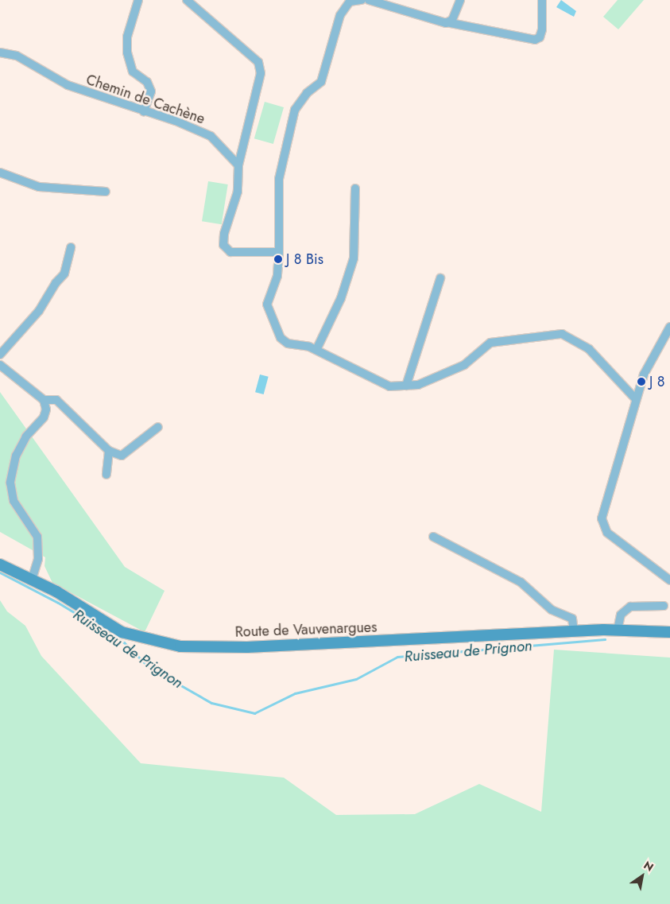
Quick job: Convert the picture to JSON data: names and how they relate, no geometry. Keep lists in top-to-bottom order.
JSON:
{
  "streets": {
    "main road": ["Route de Vauvenargues"],
    "street": ["Chemin de Cachène"]
  },
  "water": ["Ruisseau de Prignon"],
  "places": ["J 8 Bis", "J 8"],
  "north": "top right"
}
